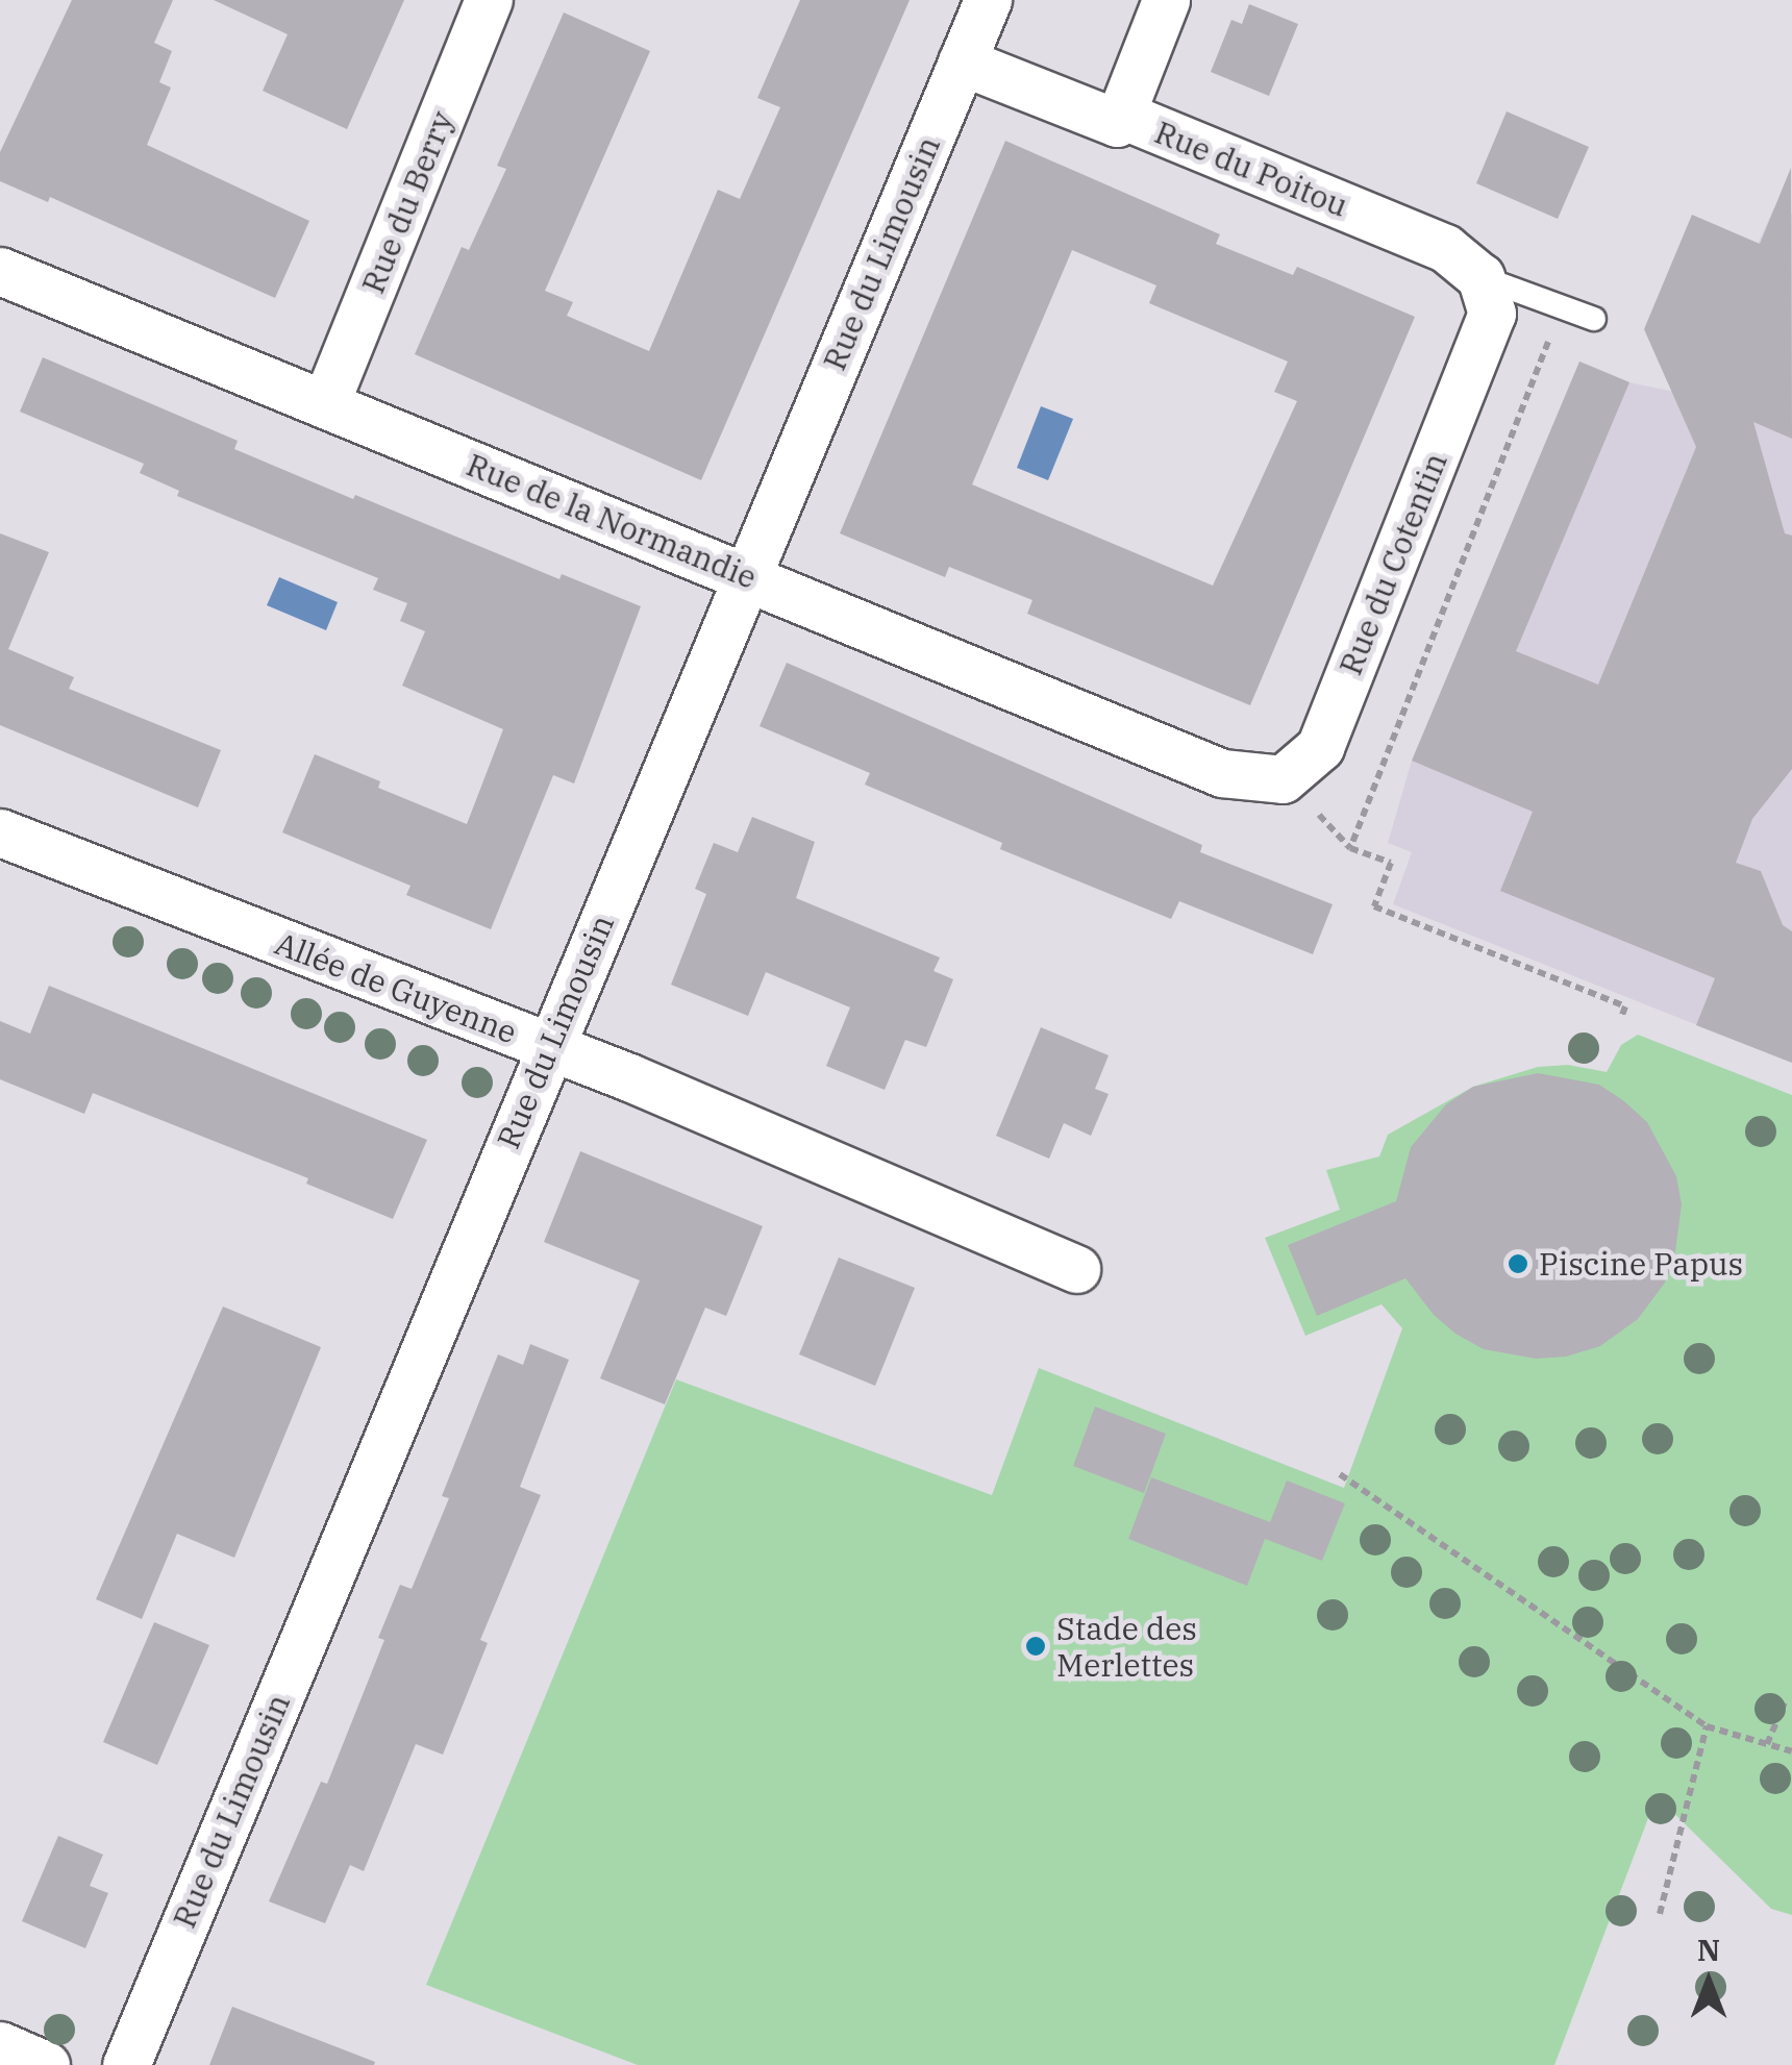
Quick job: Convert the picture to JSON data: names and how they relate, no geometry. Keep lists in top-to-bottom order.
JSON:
{
  "streets": {
    "street": [
      "Rue du Poitou",
      "Rue du Berry",
      "Rue du Limousin",
      "Rue de la Normandie",
      "Rue du Cotentin",
      "Allée de Guyenne"
    ]
  },
  "crossings": [
    ["Rue du Poitou", "Rue du Limousin"],
    ["Rue du Poitou", "Rue du Cotentin"],
    ["Rue du Berry", "Rue de la Normandie"],
    ["Rue du Limousin", "Rue de la Normandie"],
    ["Rue du Limousin", "Allée de Guyenne"],
    ["Rue de la Normandie", "Rue du Cotentin"]
  ],
  "places": ["Piscine Papus", "Stade des Merlettes"],
  "north": "top"
}
